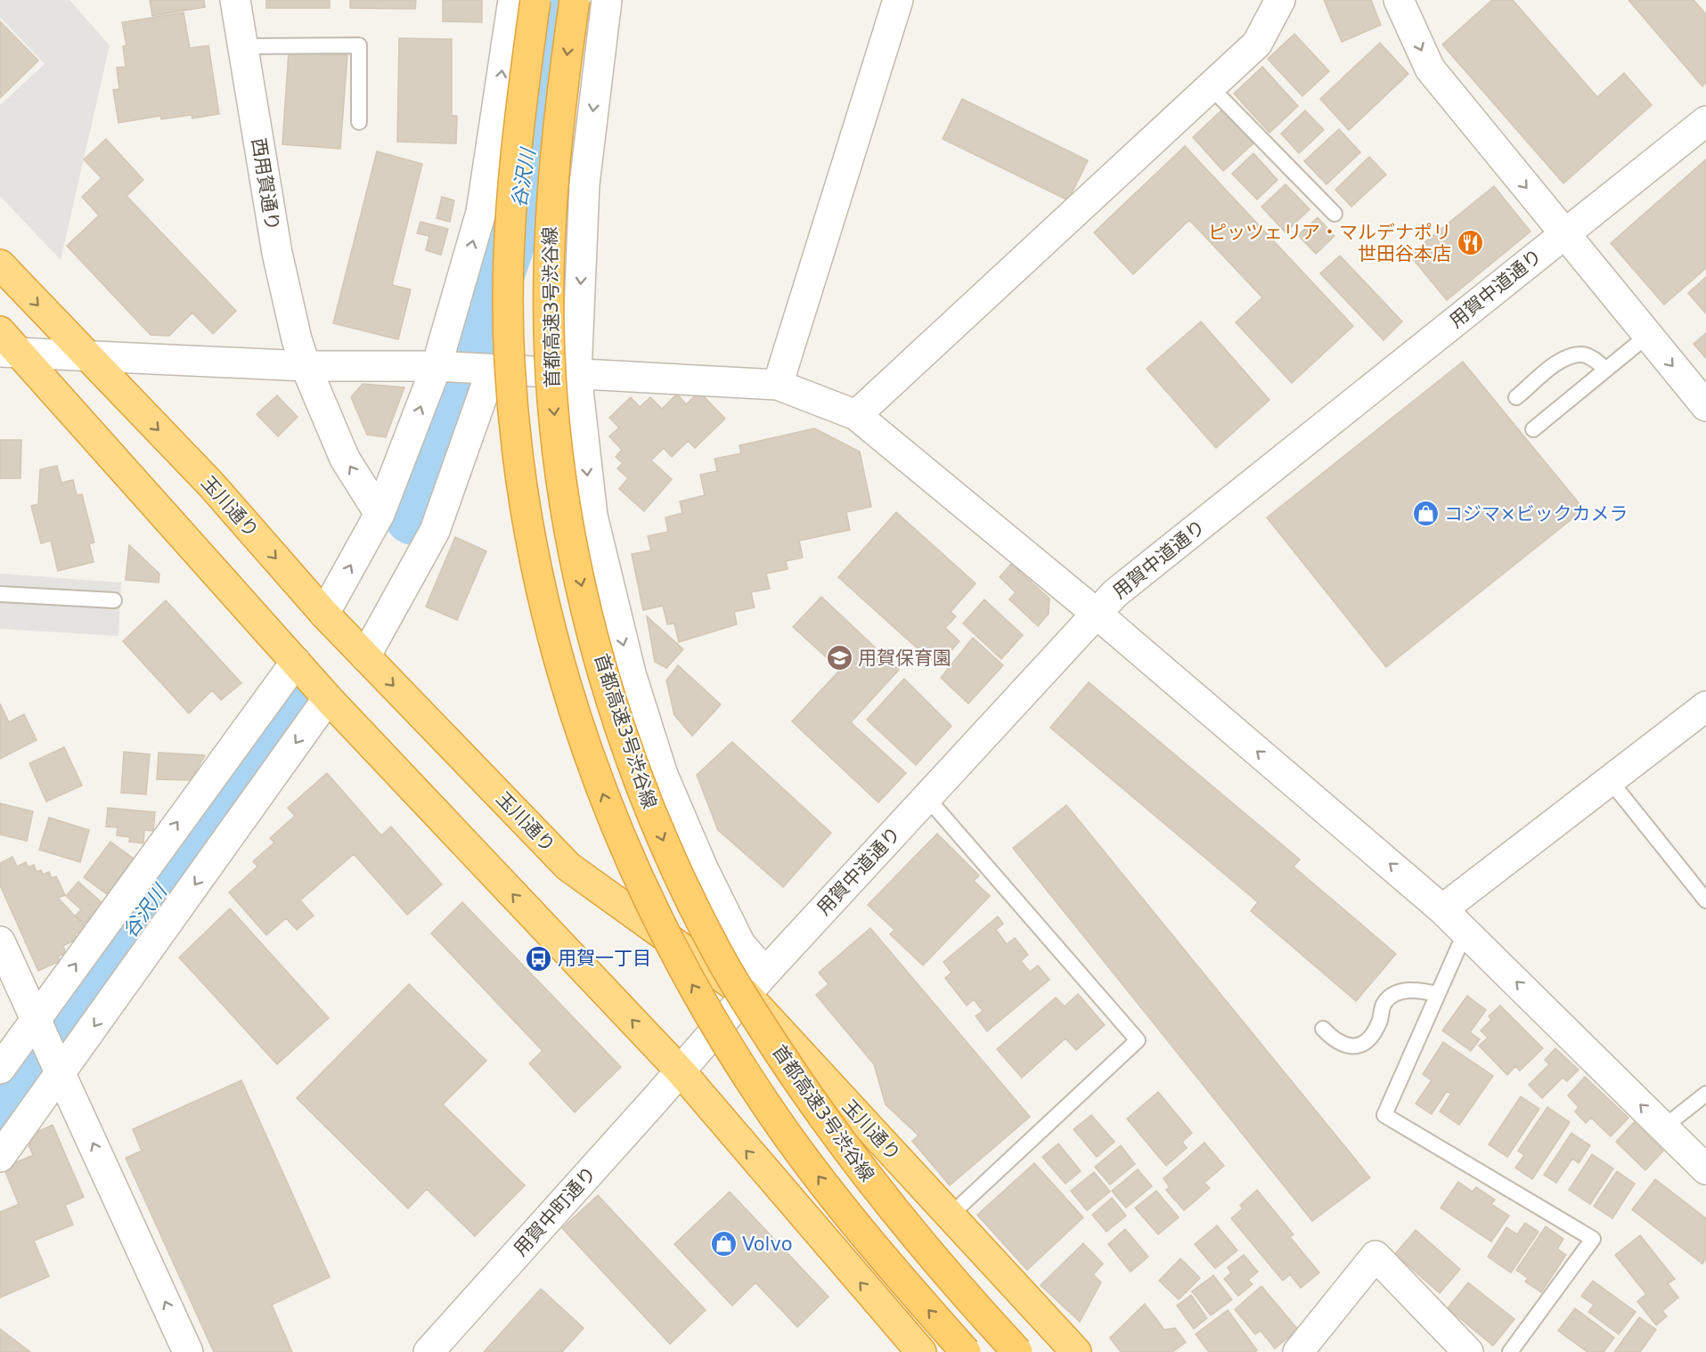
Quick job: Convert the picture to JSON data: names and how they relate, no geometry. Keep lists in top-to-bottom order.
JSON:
{
  "streets": {
    "highway": ["首都高速3号渋谷線", "玉川通り"],
    "street": ["西用賀通り", "用賀中道通り", "用賀中町通り"]
  },
  "crossings": [
    ["用賀中道通り", "玉川通り"],
    ["用賀中道通り", "用賀中町通り"]
  ],
  "water": ["谷沢川"],
  "places": {
    "restaurant": ["ピッツェリア・マルデナポリ 世田谷本店"],
    "shop": ["コジマ×ビックカメラ", "Volvo"],
    "school or university": ["用賀保育園"],
    "bus stop": ["用賀一丁目"]
  }
}
